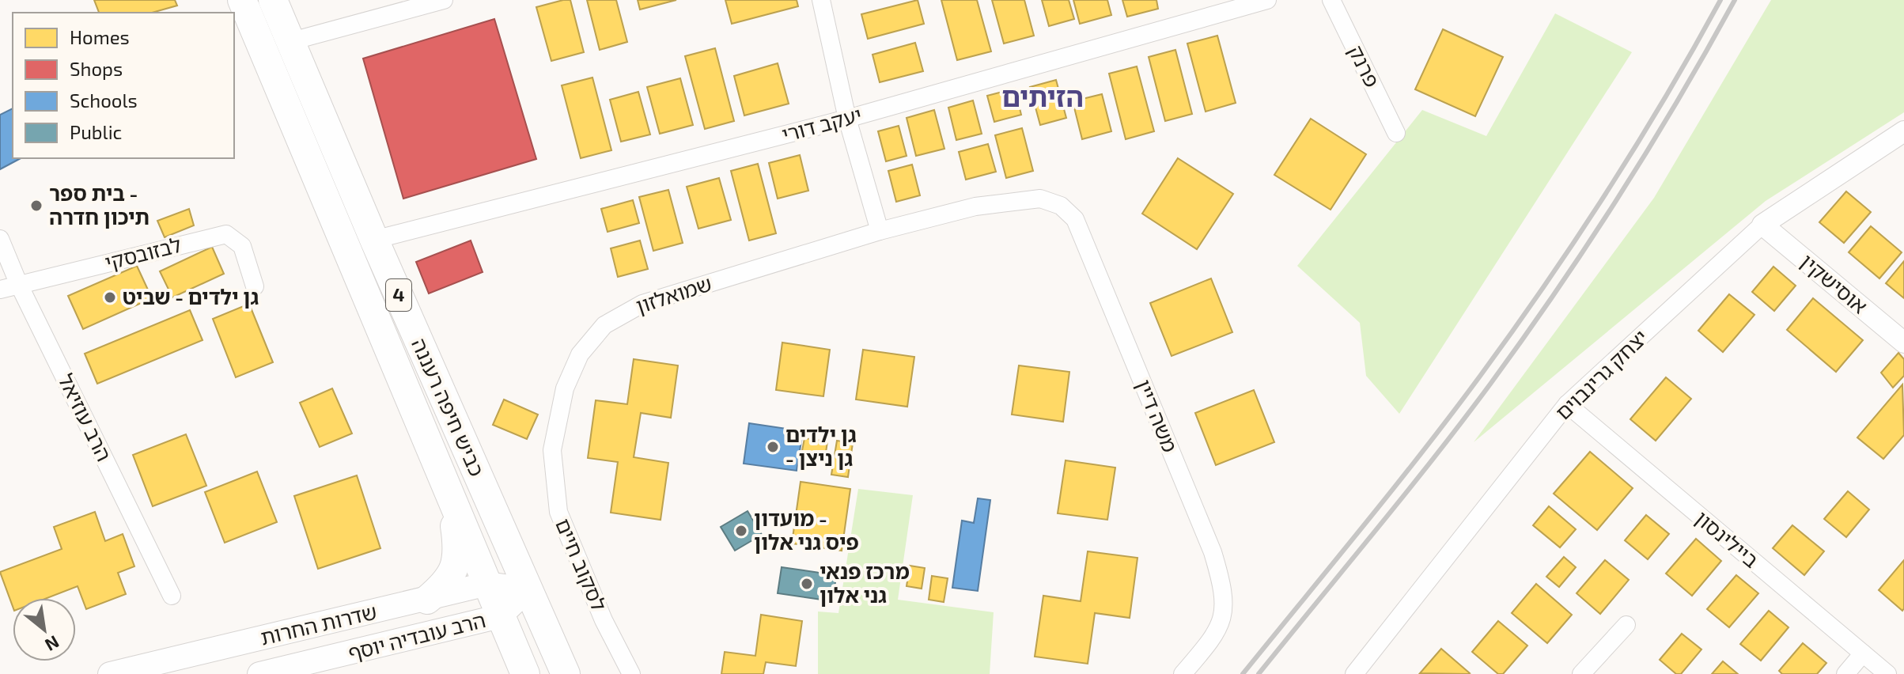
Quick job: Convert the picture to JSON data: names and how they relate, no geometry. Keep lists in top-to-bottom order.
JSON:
{
  "streets": {
    "highway": ["4", "כביש חיפה רעננה"],
    "main road": ["שדרות החרות", "הרב עובדיה יוסף"],
    "street": [
      "פרנק",
      "יעקב דורי",
      "לבזובסקי",
      "אוסישקין",
      "שמואלזון",
      "יצחק גרינבוים",
      "משה דיין",
      "הרב עוזיאל",
      "ביילינסון",
      "לסקוב חיים"
    ]
  },
  "crossings": [
    ["יעקב דורי", "כביש חיפה רעננה"],
    ["לבזובסקי", "הרב עוזיאל"],
    ["אוסישקין", "יצחק גרינבוים"],
    ["שמואלזון", "משה דיין"],
    ["שמואלזון", "לסקוב חיים"],
    ["יצחק גרינבוים", "ביילינסון"],
    ["כביש חיפה רעננה", "שדרות החרות"],
    ["כביש חיפה רעננה", "הרב עובדיה יוסף"],
    ["שדרות החרות", "הרב עובדיה יוסף"]
  ],
  "districts": ["הזיתים"],
  "places": [
    "בית ספר - תיכון חדרה",
    "גן ילדים - שביט",
    "גן ילדים - גן ניצן",
    "מועדון - פיס גני אלון",
    "מרכז פנאי גני אלון"
  ],
  "legend": [
    "Homes",
    "Shops",
    "Schools",
    "Public"
  ],
  "north": "bottom right"
}
